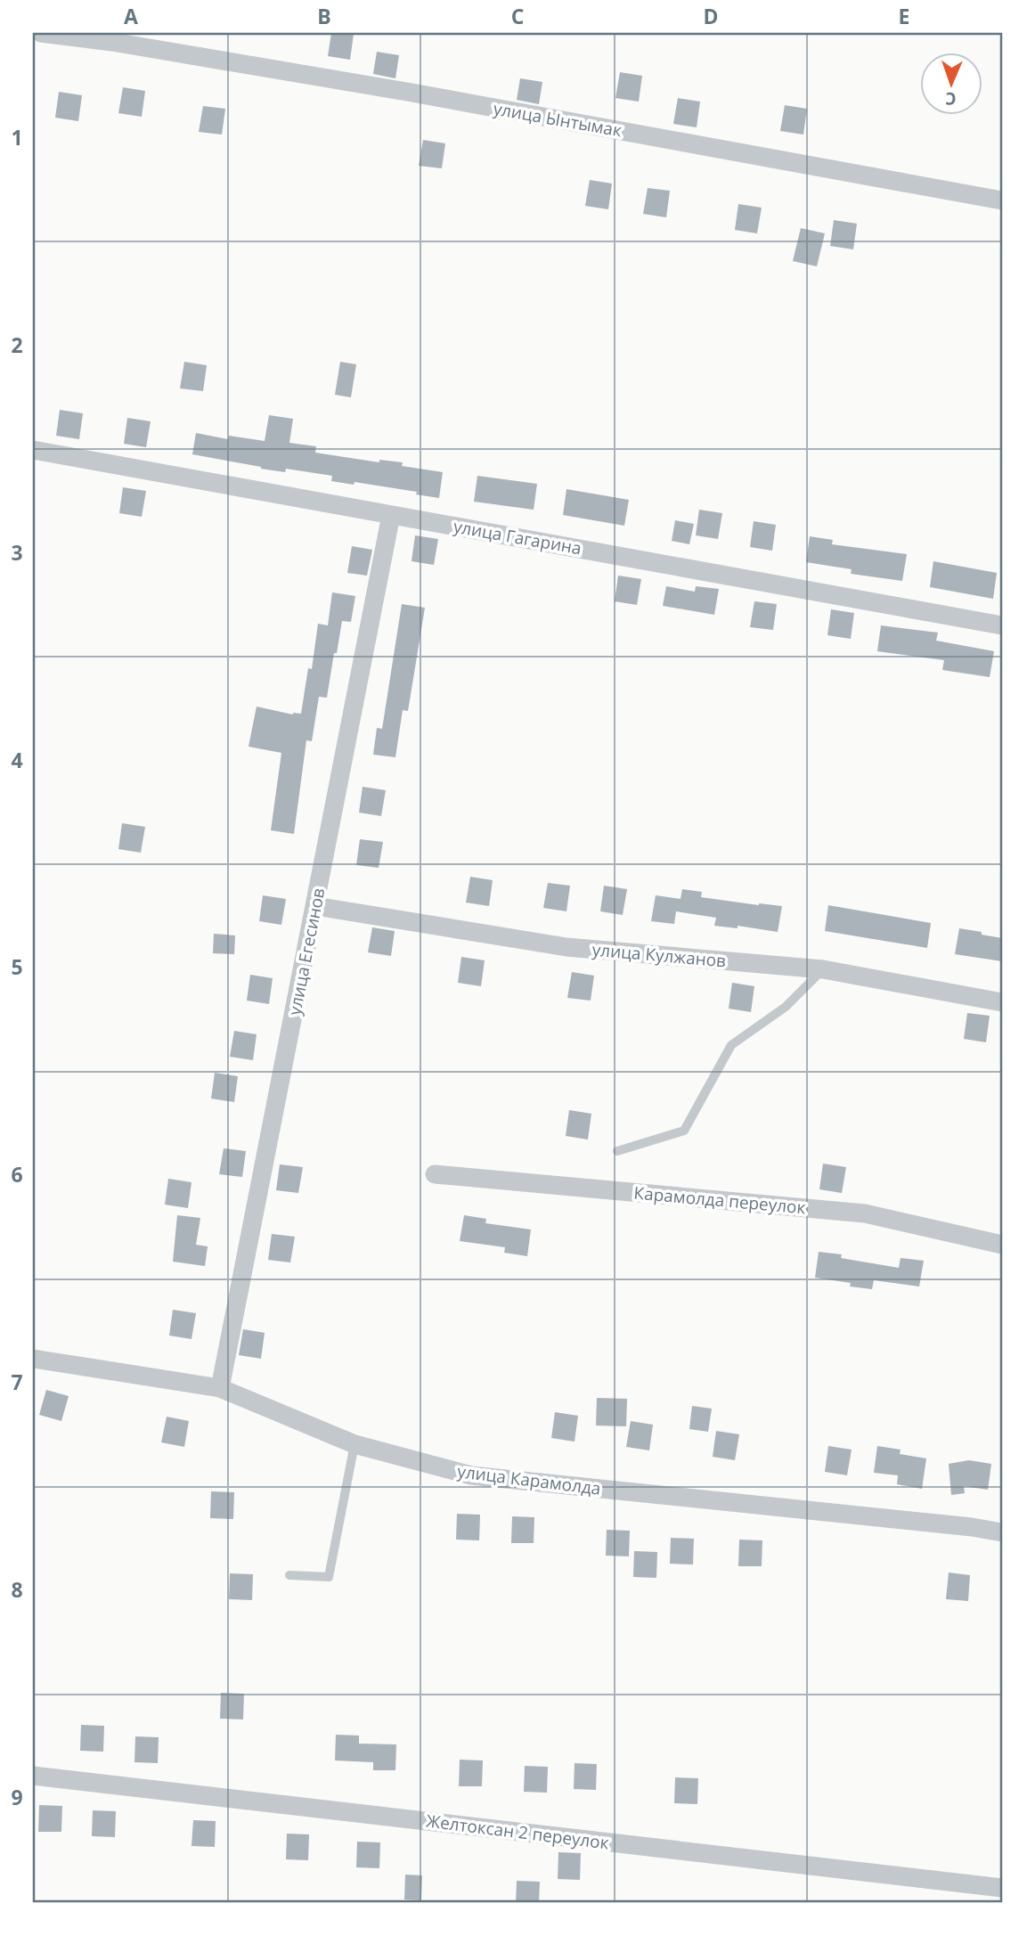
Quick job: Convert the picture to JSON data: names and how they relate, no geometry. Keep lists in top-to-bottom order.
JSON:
{
  "streets": {
    "street": [
      "улица Ынтымак",
      "улица Гагарина",
      "улица Егесинов",
      "улица Кулжанов",
      "Карамолда переулок",
      "улица Карамолда",
      "Желтоксан 2 переулок"
    ]
  },
  "crossings": [
    ["улица Гагарина", "улица Егесинов"],
    ["улица Егесинов", "улица Кулжанов"],
    ["улица Егесинов", "улица Карамолда"]
  ],
  "north": "bottom",
  "grid": {
    "columns": [
      "A",
      "B",
      "C",
      "D",
      "E"
    ],
    "rows": [
      "1",
      "2",
      "3",
      "4",
      "5",
      "6",
      "7",
      "8",
      "9"
    ]
  }
}
